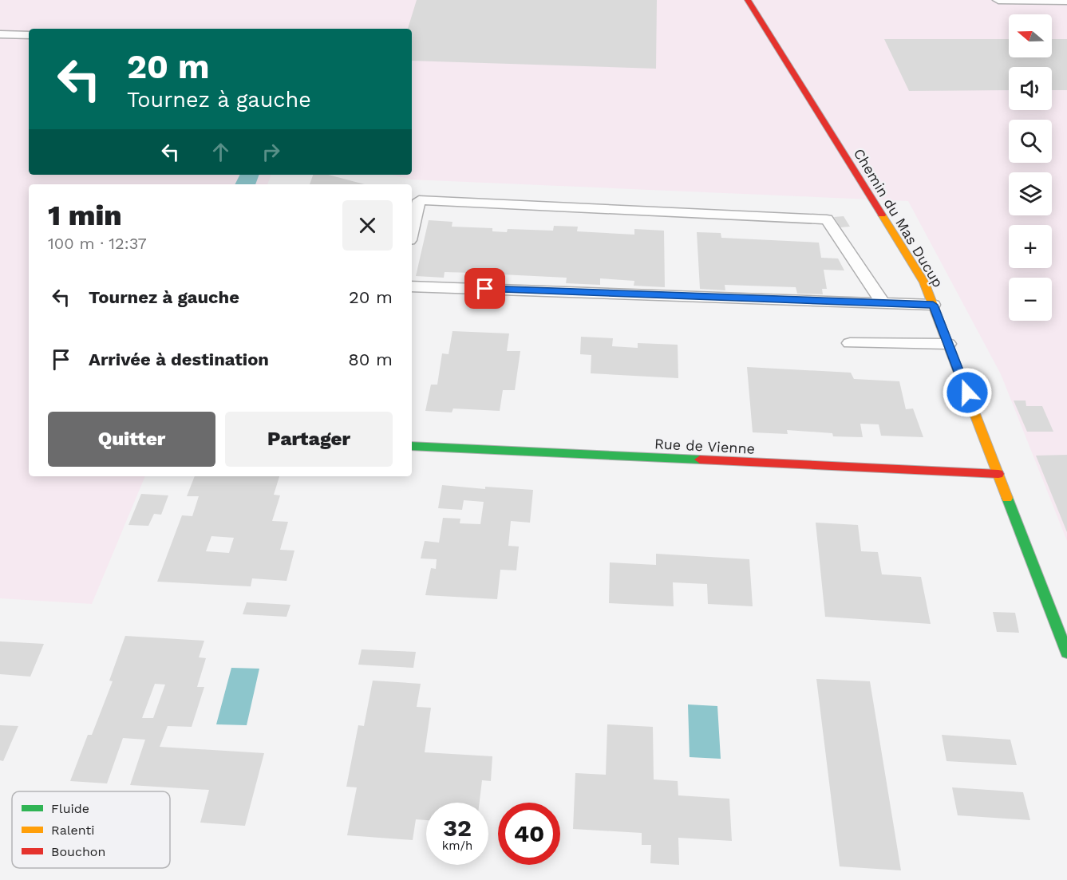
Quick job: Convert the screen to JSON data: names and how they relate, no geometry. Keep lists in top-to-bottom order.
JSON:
{
  "streets": {
    "street": ["Chemin du Mas Ducup", "Rue de Vienne"]
  },
  "crossings": [
    ["Chemin du Mas Ducup", "Rue de Vienne"]
  ],
  "legend": ["Fluide", "Ralenti", "Bouchon"],
  "north": "left",
  "page": {
    "map_buttons": ["+", "−"],
    "turn": ["20 m", "Tournez à gauche"],
    "heading": ["1 min", "100 m · 12:37"],
    "list": [
      {
        "name": "Tournez à gauche",
        "value": "20 m"
      },
      {
        "name": "Arrivée à destination",
        "value": "80 m"
      }
    ],
    "buttons": ["Quitter", "Partager"],
    "speed": "32 km/h",
    "limit": "40"
  }
}
